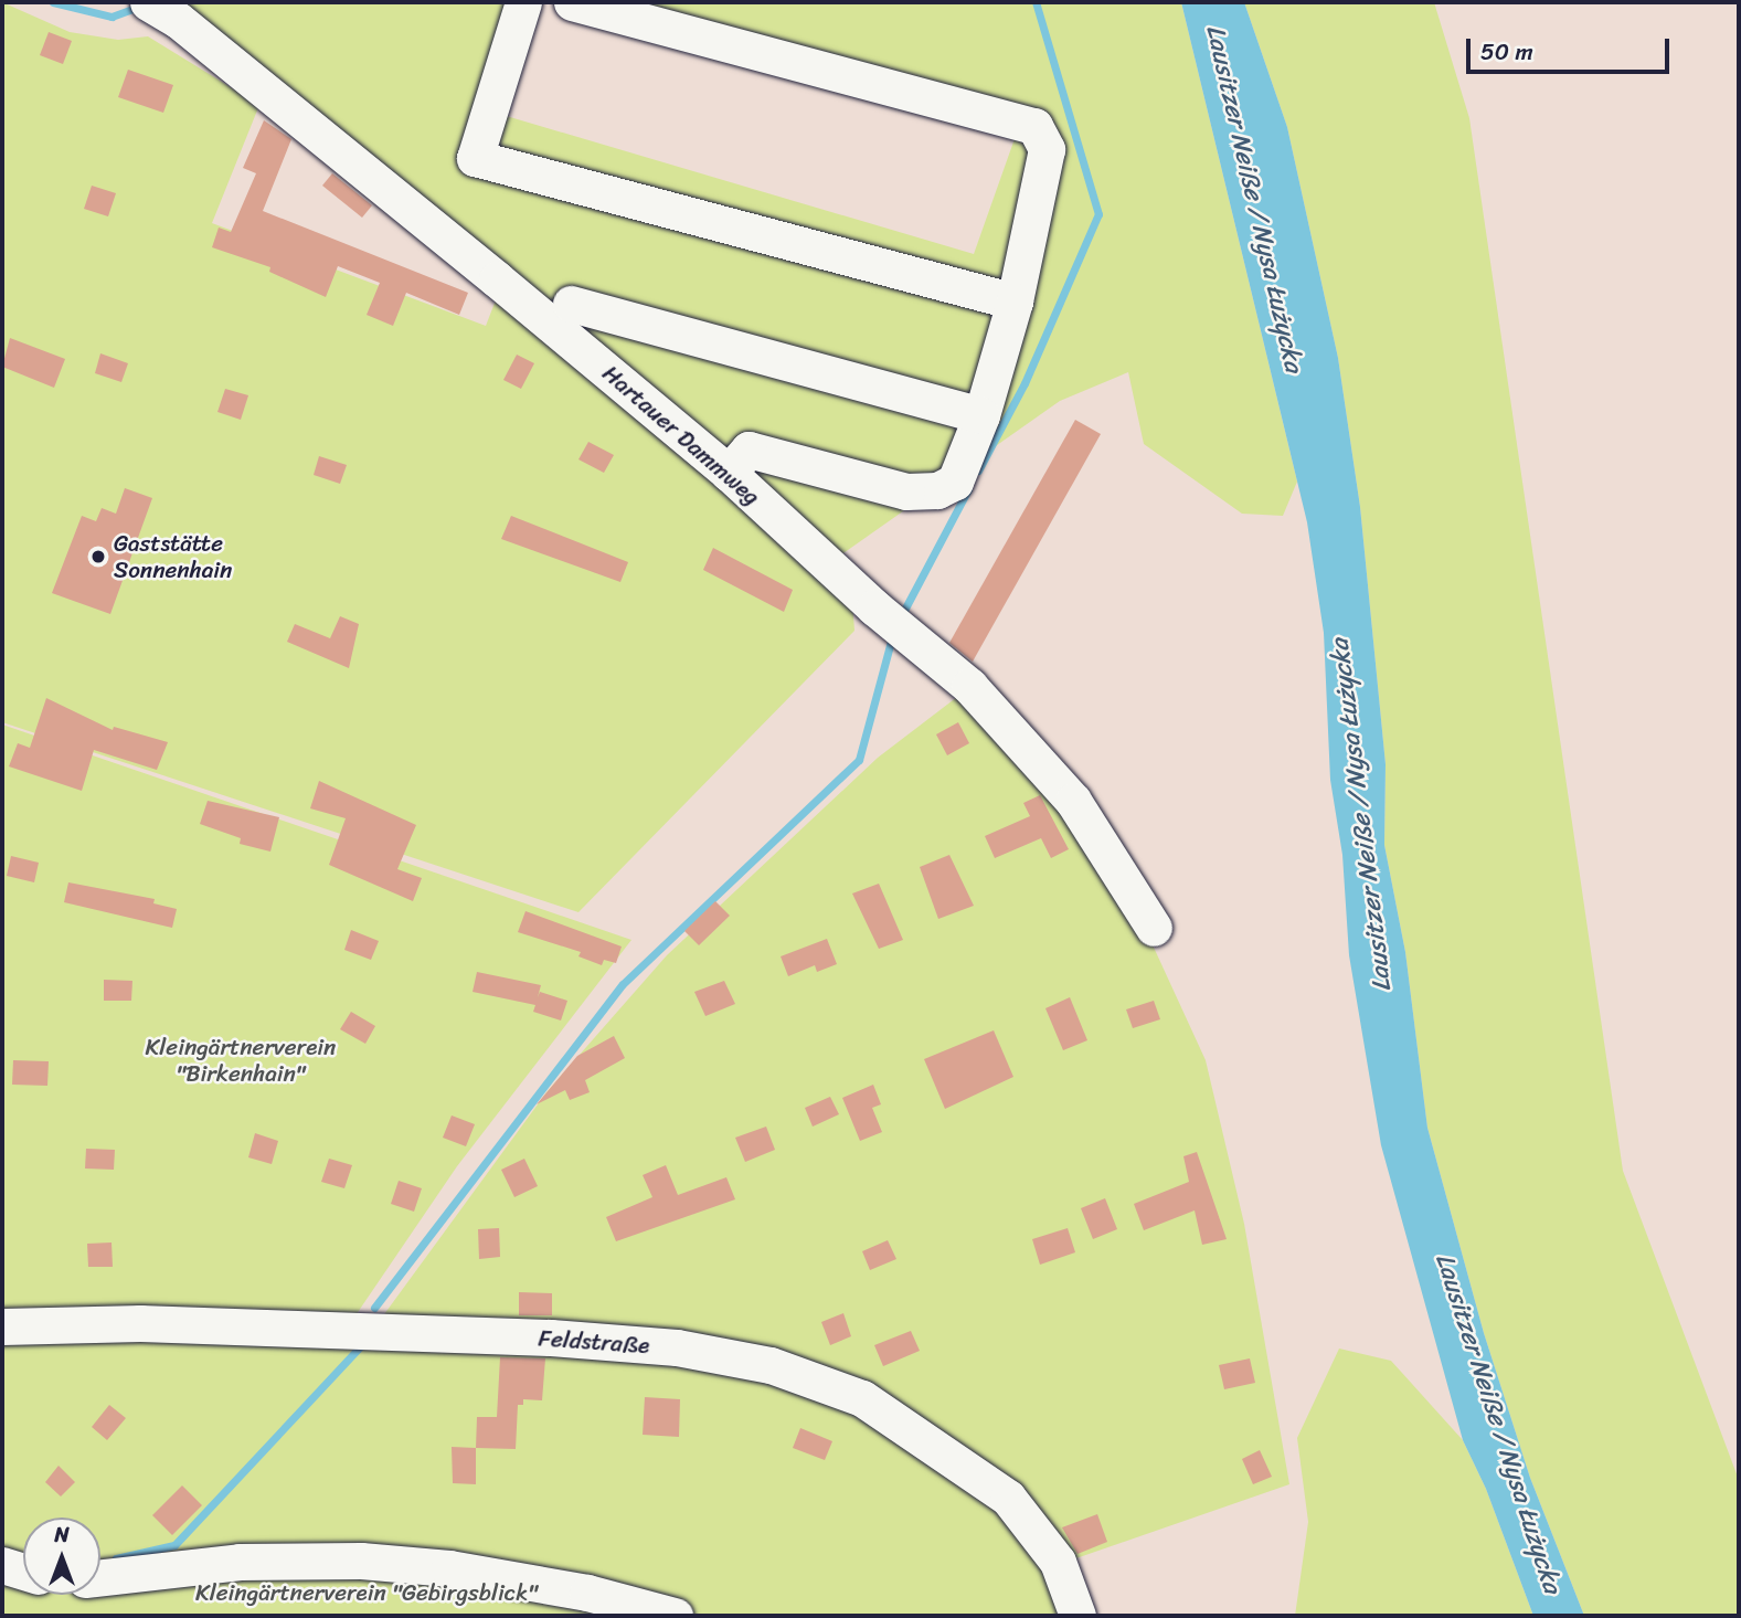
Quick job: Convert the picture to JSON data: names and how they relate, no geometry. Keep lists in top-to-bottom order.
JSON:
{
  "streets": {
    "street": ["Hartauer Dammweg", "Feldstraße"]
  },
  "water": ["Lausitzer Neiße / Nysa Łużycka"],
  "parks": ["Kleingärtnerverein \"Birkenhain\"", "Kleingärtnerverein \"Gebirgsblick\""],
  "places": ["Gaststätte Sonnenhain"],
  "scale_bar": "50 m",
  "north": "top"
}
